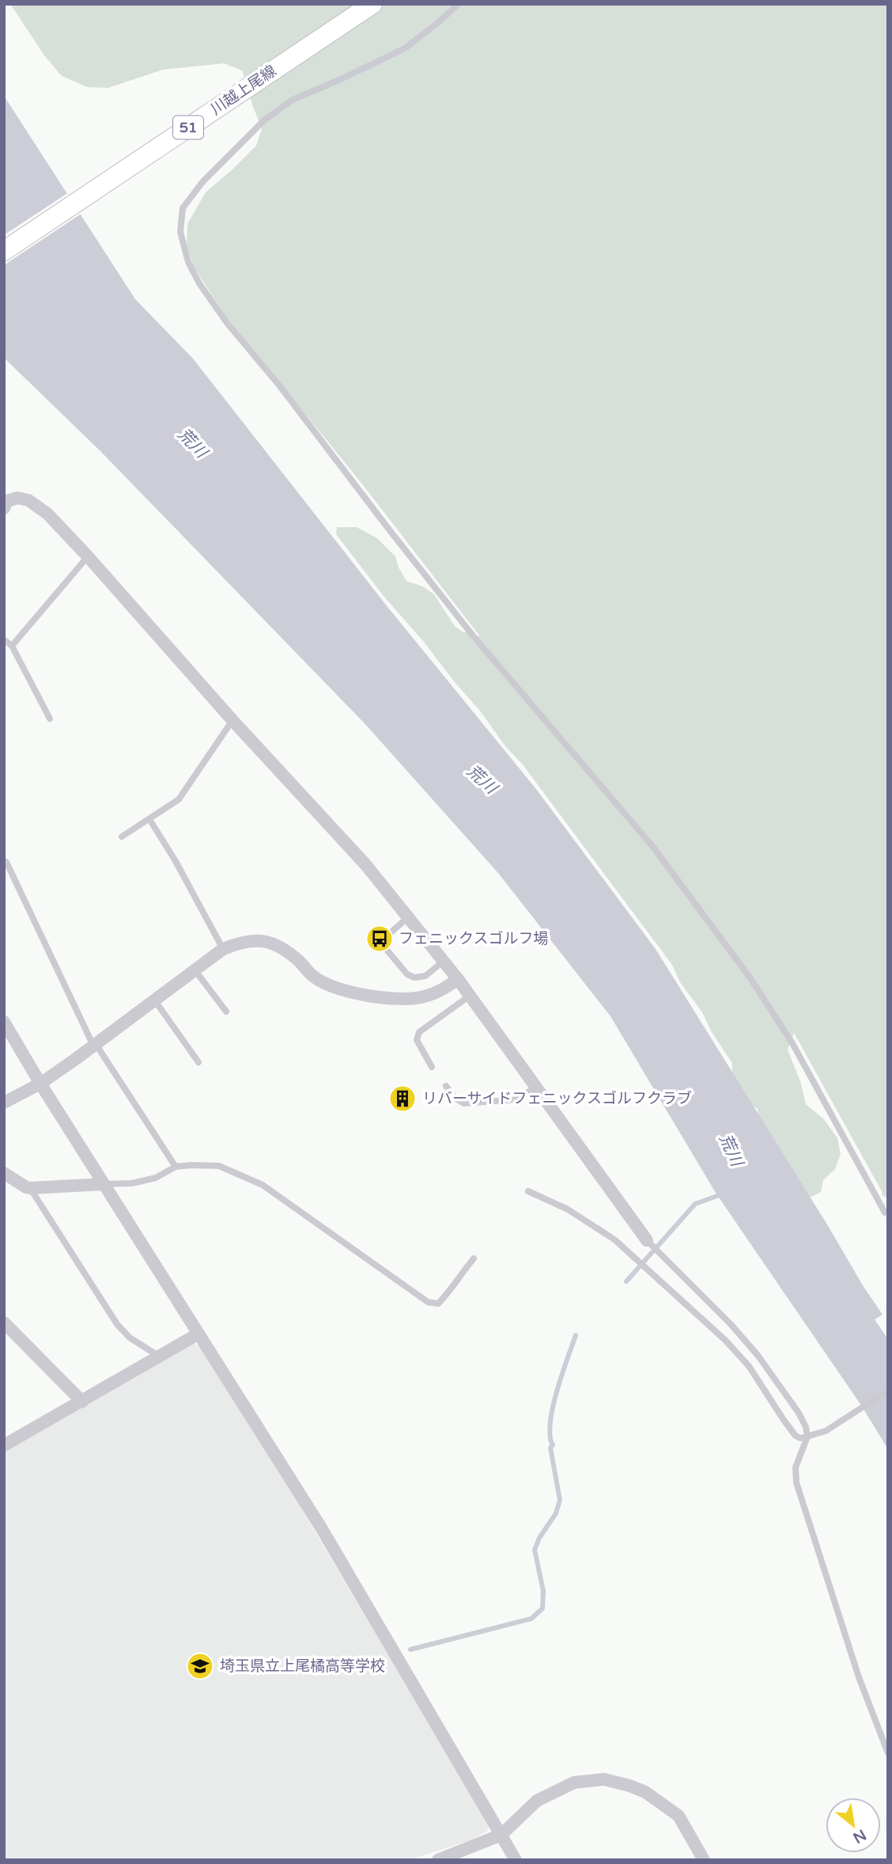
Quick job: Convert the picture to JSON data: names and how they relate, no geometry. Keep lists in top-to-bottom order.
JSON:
{
  "streets": {
    "main road": ["川越上尾線", "51"]
  },
  "water": ["荒川"],
  "places": {
    "bus stop": ["フェニックスゴルフ場"],
    "building": ["リバーサイドフェニックスゴルフクラブ"],
    "school or university": ["埼玉県立上尾橘高等学校"]
  },
  "north": "bottom right"
}
